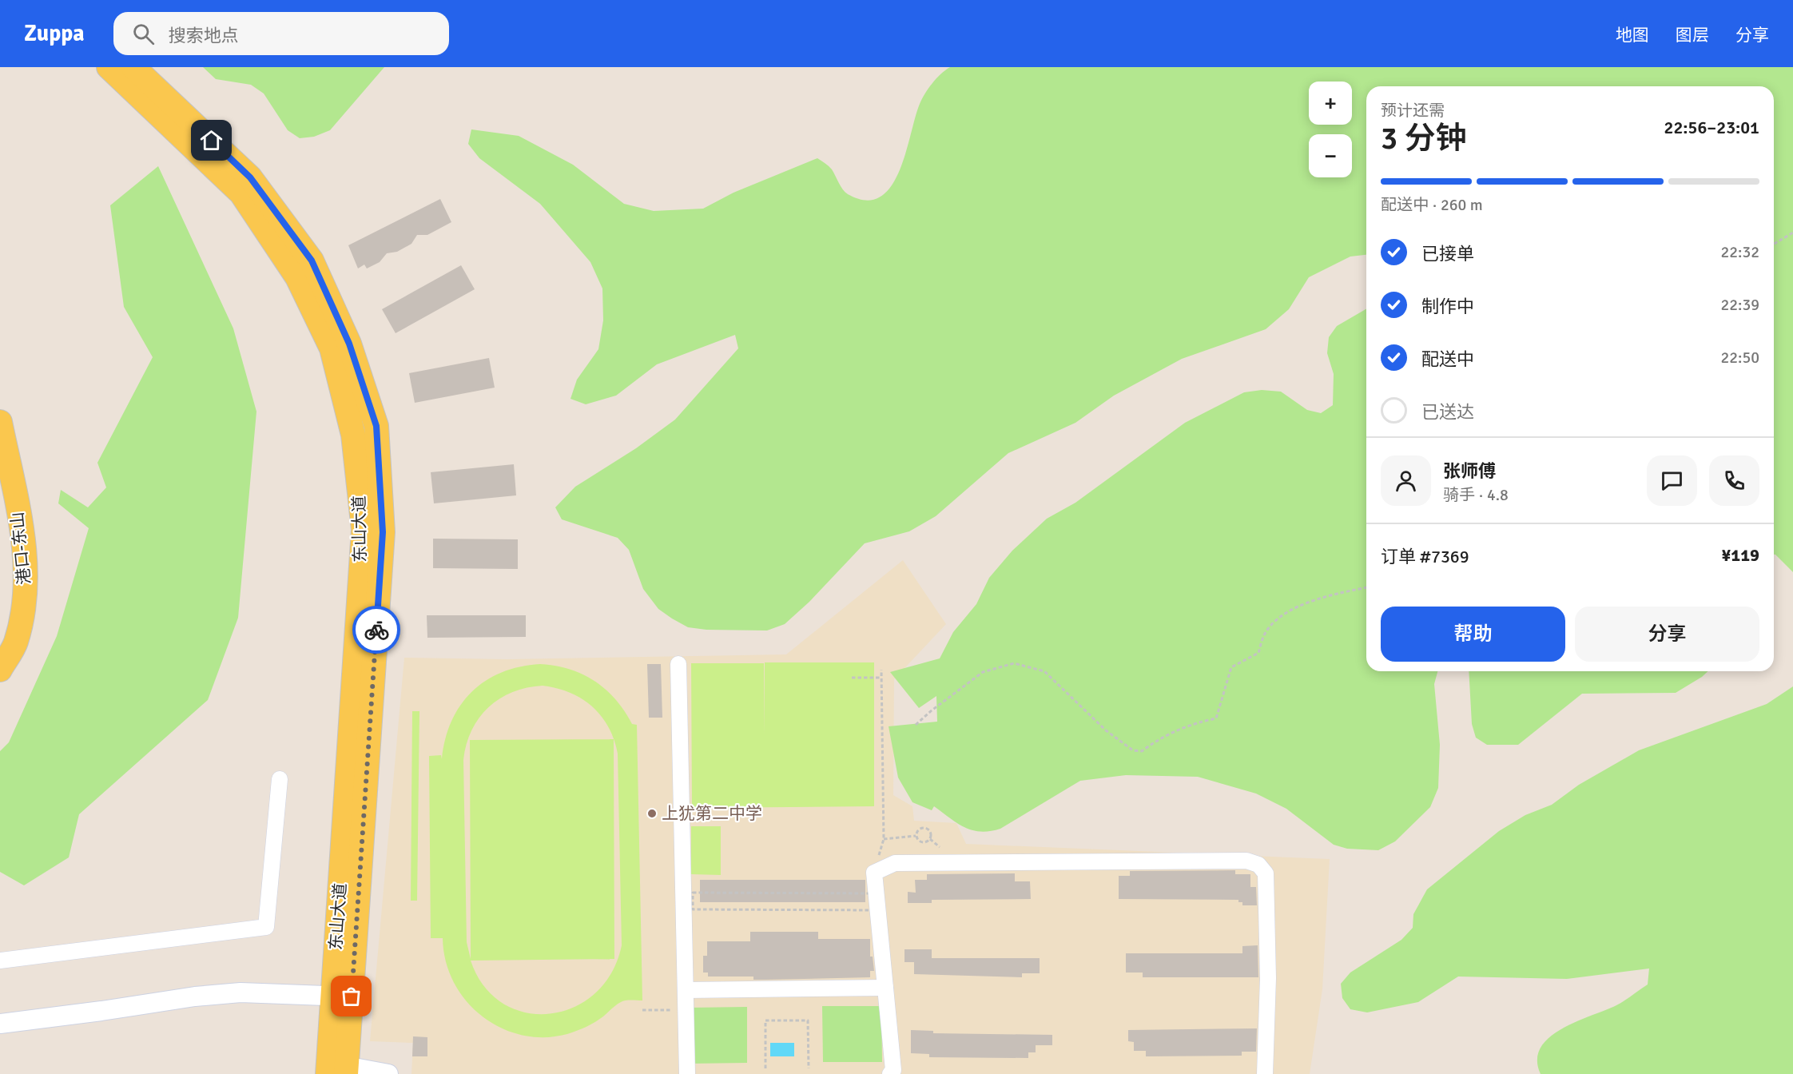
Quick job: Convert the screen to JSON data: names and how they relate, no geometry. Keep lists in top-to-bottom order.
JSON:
{
  "streets": {
    "main road": ["东山大道", "港口-东山"]
  },
  "places": ["上犹第二中学"],
  "page": {
    "header": "Zuppa",
    "search": "搜索地点",
    "nav": ["地图", "图层", "分享"],
    "map_buttons": ["+", "−"],
    "heading": ["3 分钟", "预计还需", "22:56–23:01"],
    "panel": [
      "张师傅",
      "骑手 · 4.8",
      "订单 #7369",
      "¥119"
    ],
    "bar": "配送中 · 260 m",
    "list": [
      ["已接单", "22:32"],
      ["制作中", "22:39"],
      ["配送中", "22:50"],
      "已送达"
    ],
    "buttons": ["帮助", "分享"]
  }
}
